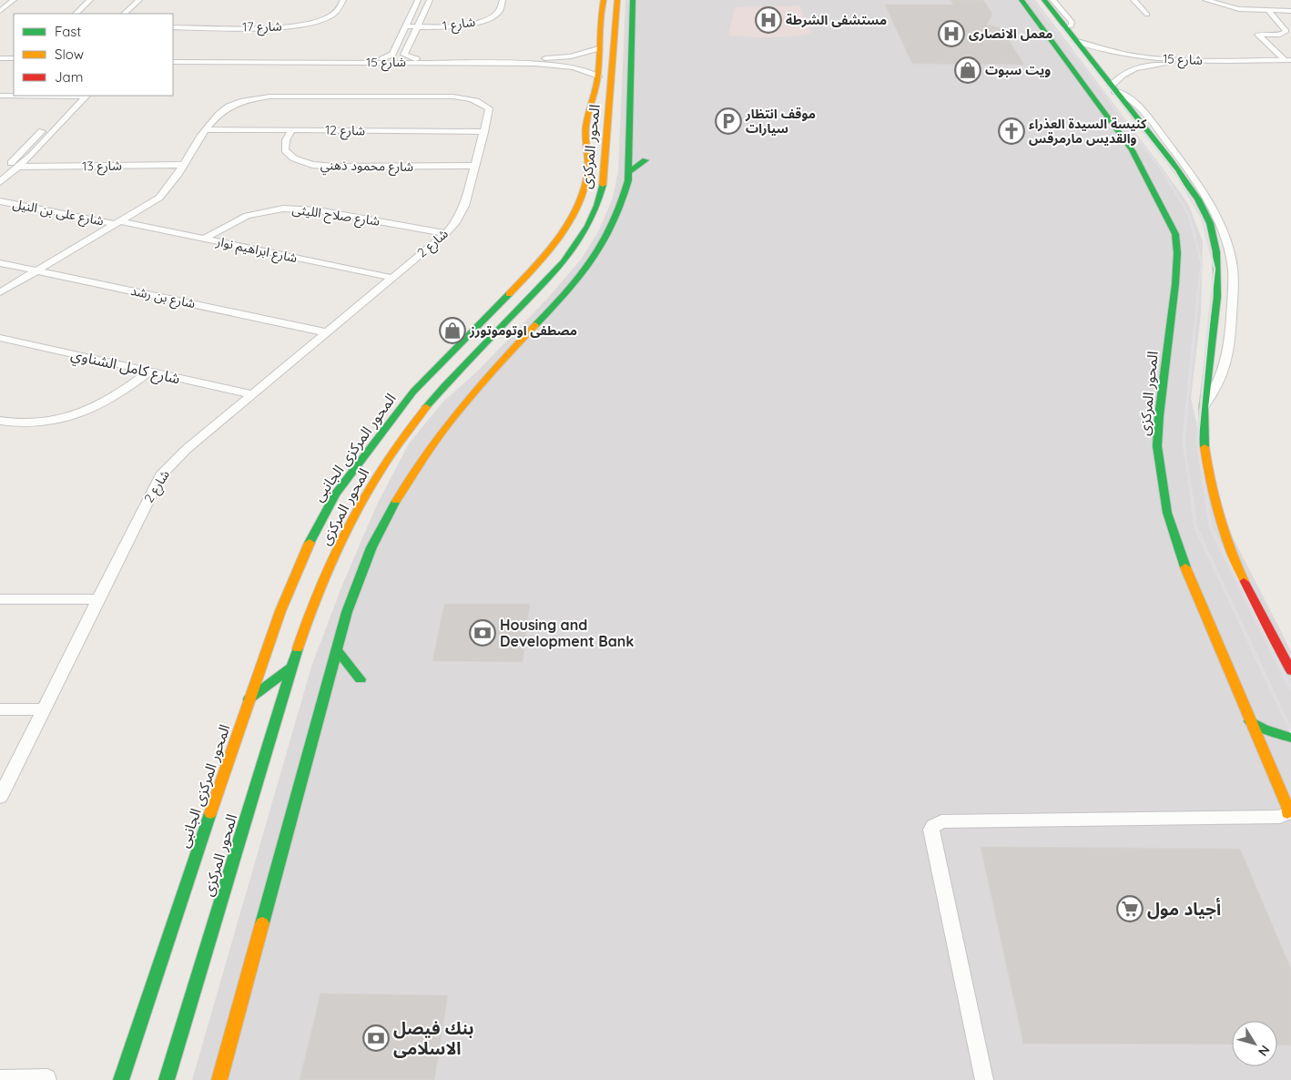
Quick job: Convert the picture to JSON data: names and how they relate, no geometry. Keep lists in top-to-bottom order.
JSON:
{
  "streets": {
    "main road": ["المحور المركزى", "المحور المركزى الجانبى"],
    "street": [
      "شارع 1",
      "شارع 17",
      "شارع 15",
      "شارع 12",
      "شارع 13",
      "شارع محمود ذهني",
      "شارع على بن النيل",
      "شارع صلاح الليثى",
      "شارع 2",
      "شارع ابراهيم نوار",
      "شارع بن رشد",
      "شارع كامل الشناوي"
    ]
  },
  "crossings": [
    ["شارع 15", "المحور المركزى الجانبى"],
    ["شارع 12", "شارع محمود ذهني"],
    ["شارع 12", "شارع 2"],
    ["شارع 13", "شارع 2"],
    ["شارع محمود ذهني", "شارع 2"],
    ["شارع على بن النيل", "شارع 2"],
    ["شارع على بن النيل", "شارع ابراهيم نوار"],
    ["شارع صلاح الليثى", "شارع 2"],
    ["شارع صلاح الليثى", "شارع ابراهيم نوار"],
    ["شارع 2", "شارع ابراهيم نوار"],
    ["شارع 2", "شارع بن رشد"],
    ["شارع 2", "شارع كامل الشناوي"]
  ],
  "places": {
    "hospital": ["مستشفى الشرطة", "معمل الانصارى"],
    "shop": ["ويت سبوت", "مصطفى اوتوموتورز"],
    "parking": ["موقف انتظار سيارات"],
    "church": ["كنيسة السيدة العذراء والقديس مارمرقس"],
    "bank": ["Housing and Development Bank", "بنك فيصل الاسلامى"],
    "supermarket": ["أجياد مول"]
  },
  "legend": ["Fast", "Slow", "Jam"],
  "north": "bottom right"
}
